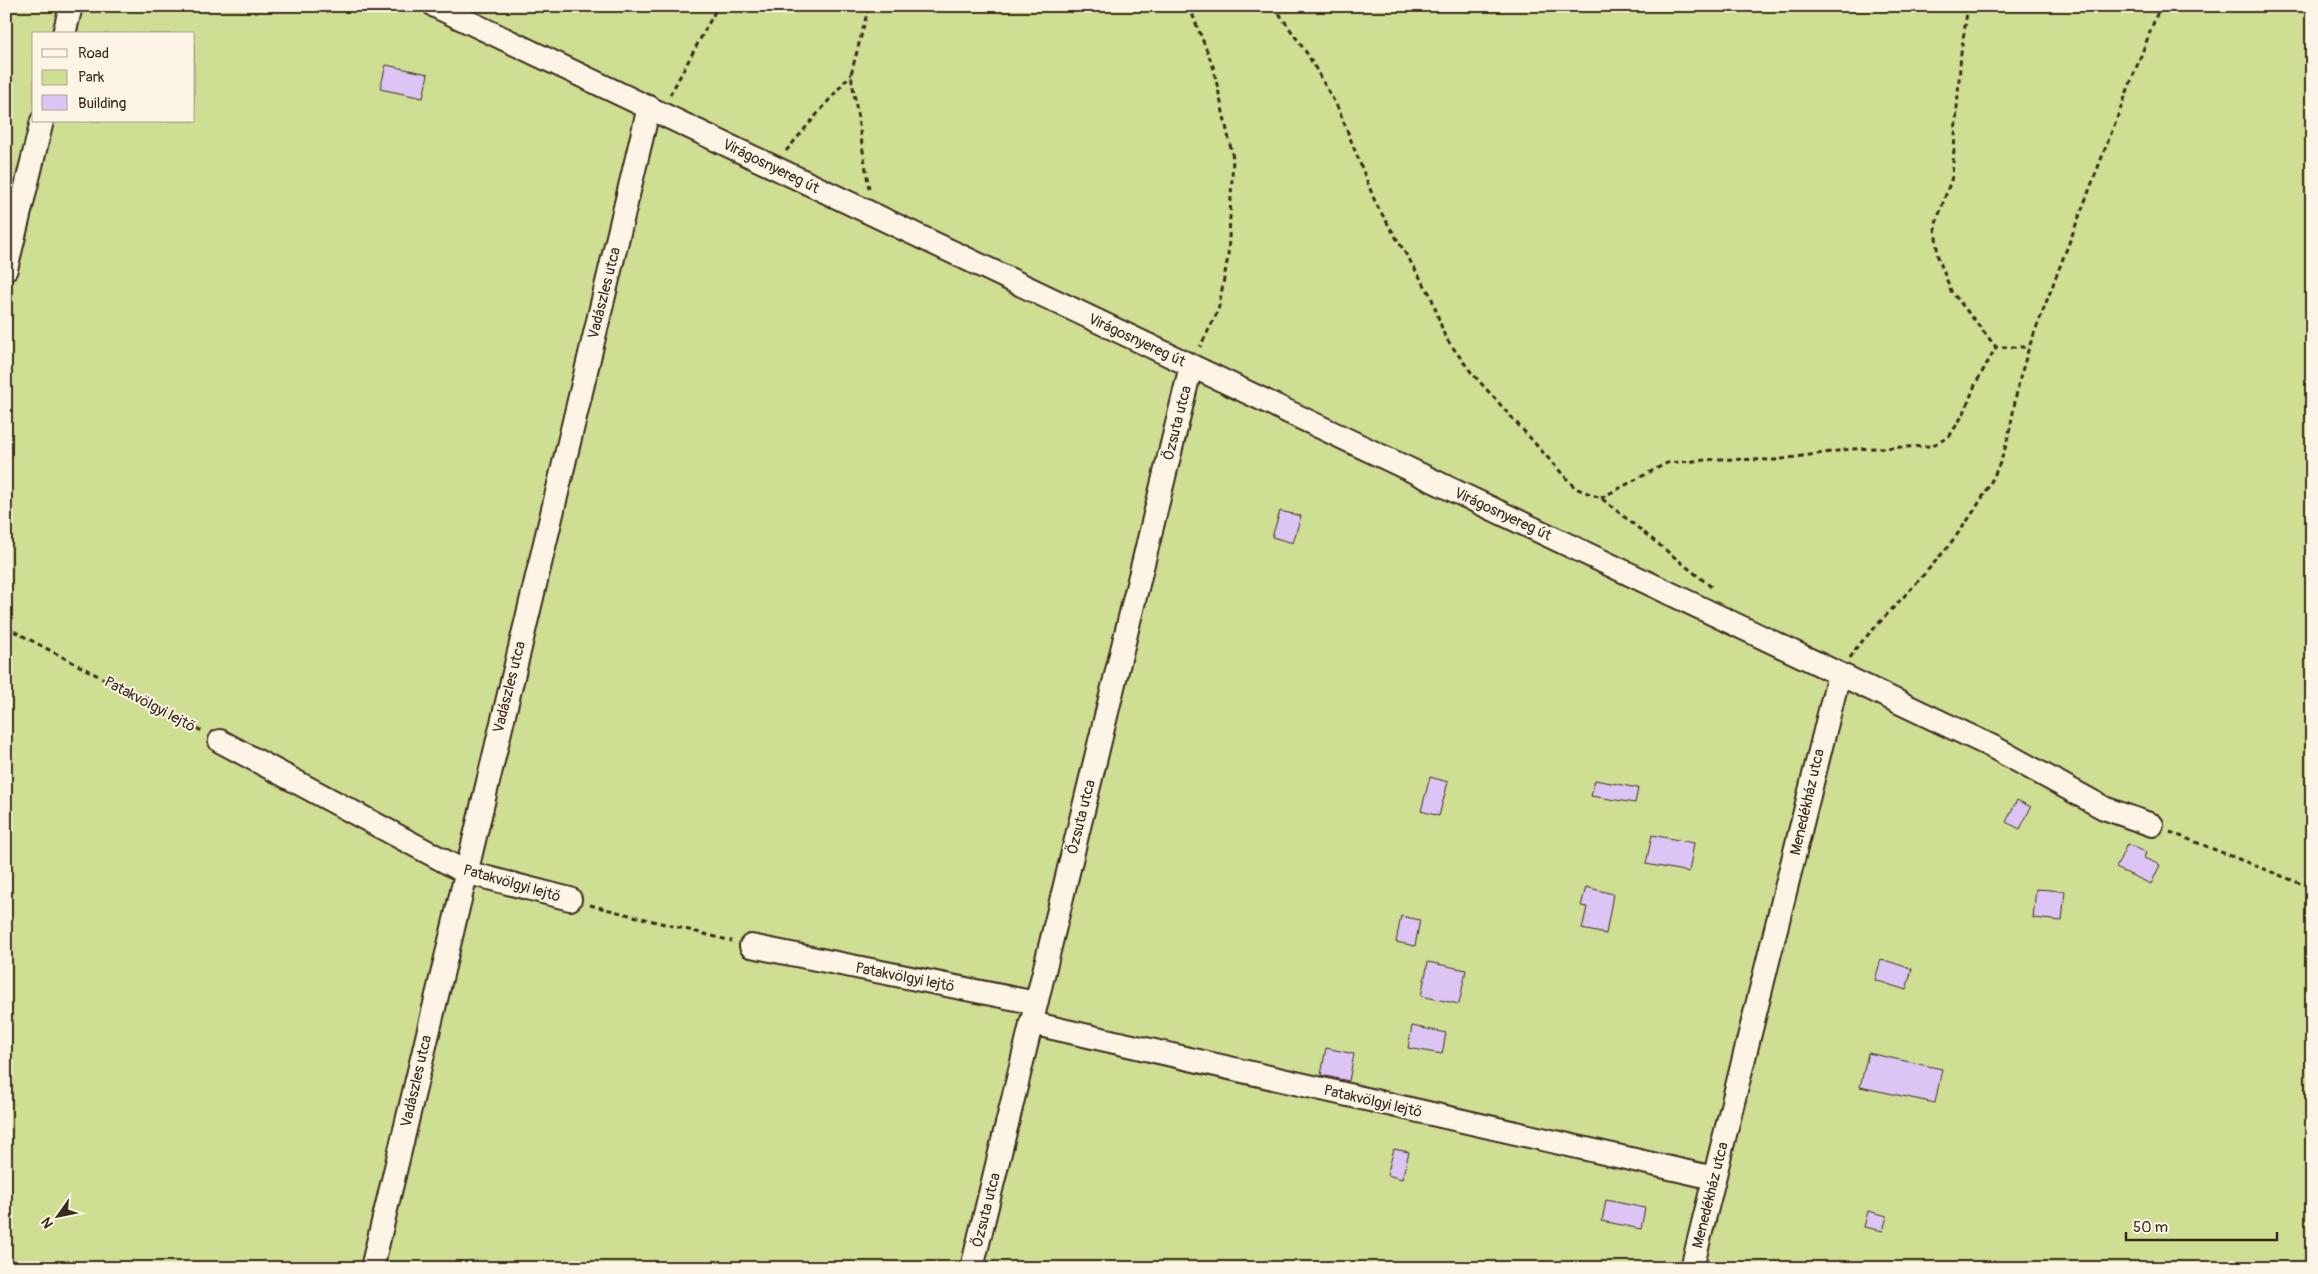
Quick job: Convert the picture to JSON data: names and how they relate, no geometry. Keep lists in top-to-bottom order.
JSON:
{
  "streets": {
    "street": [
      "Virágosnyereg út",
      "Vadászles utca",
      "Őzsuta utca",
      "Patakvölgyi lejtő",
      "Menedékház utca"
    ]
  },
  "crossings": [
    ["Virágosnyereg út", "Vadászles utca"],
    ["Virágosnyereg út", "Őzsuta utca"],
    ["Virágosnyereg út", "Menedékház utca"],
    ["Vadászles utca", "Patakvölgyi lejtő"],
    ["Őzsuta utca", "Patakvölgyi lejtő"],
    ["Patakvölgyi lejtő", "Menedékház utca"]
  ],
  "legend": ["Road", "Park", "Building"],
  "scale_bar": "50 m",
  "north": "bottom left"
}
